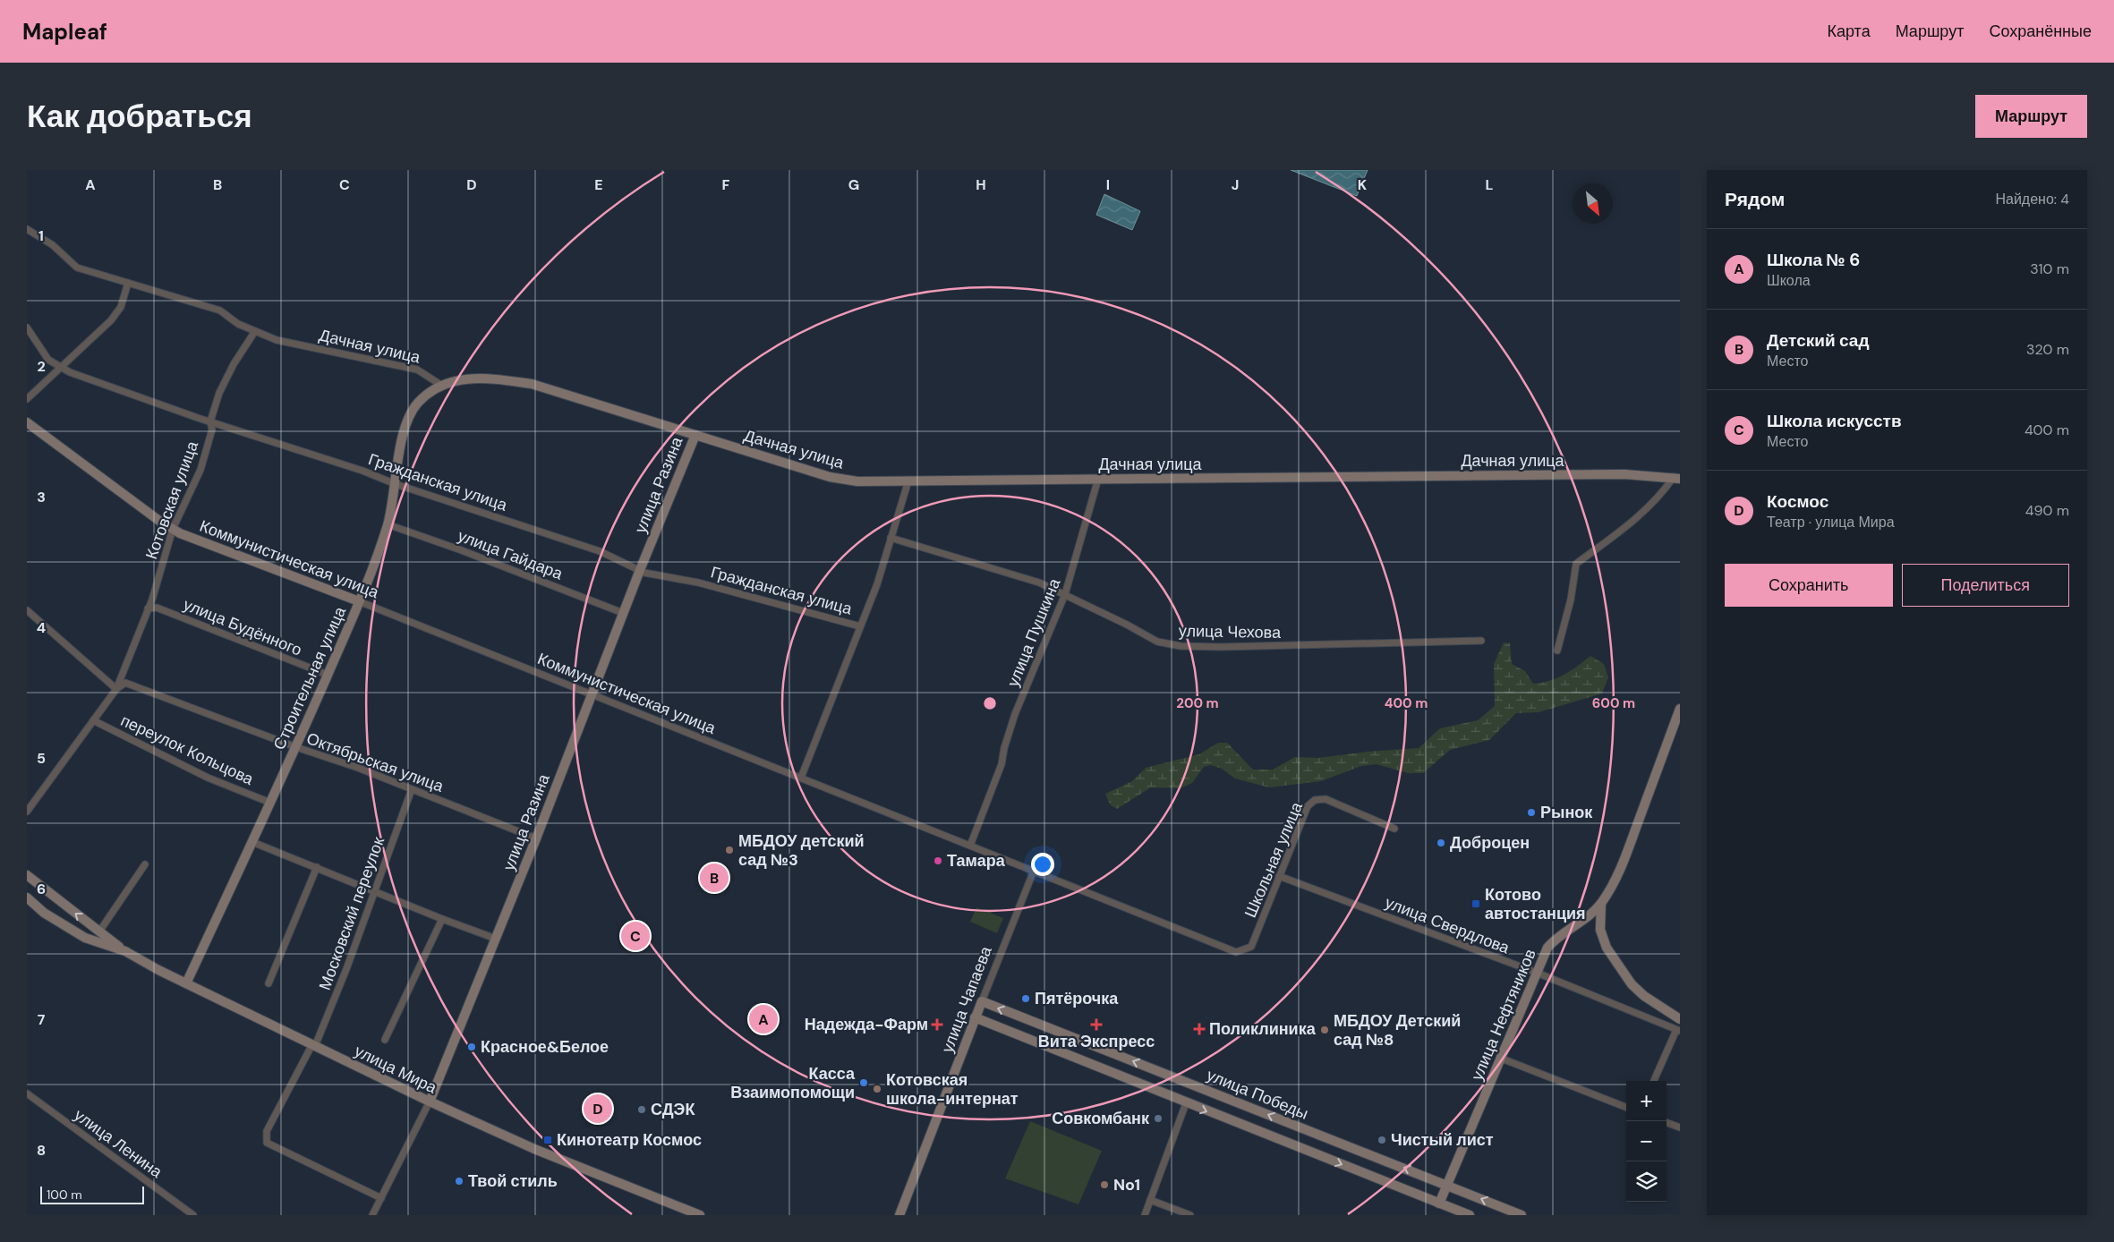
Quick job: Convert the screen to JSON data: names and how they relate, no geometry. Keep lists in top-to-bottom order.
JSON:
{
  "streets": {
    "street": [
      "Дачная улица",
      "Гражданская улица",
      "улица Разина",
      "Котовская улица",
      "улица Гайдара",
      "Коммунистическая улица",
      "улица Будённого",
      "улица Чехова",
      "улица Пушкина",
      "Строительная улица",
      "переулок Кольцова",
      "Октябрьская улица",
      "Школьная улица",
      "Московский переулок",
      "улица Свердлова",
      "улица Чапаева",
      "улица Нефтяников",
      "улица Мира",
      "улица Победы",
      "улица Ленина"
    ]
  },
  "crossings": [
    ["Дачная улица", "улица Разина"],
    ["Дачная улица", "Котовская улица"],
    ["Дачная улица", "улица Пушкина"],
    ["Дачная улица", "Строительная улица"],
    ["Гражданская улица", "улица Разина"],
    ["Гражданская улица", "Котовская улица"],
    ["Гражданская улица", "Строительная улица"],
    ["улица Разина", "улица Гайдара"],
    ["улица Разина", "Коммунистическая улица"],
    ["улица Разина", "Октябрьская улица"],
    ["улица Разина", "Московский переулок"],
    ["улица Разина", "улица Мира"],
    ["Котовская улица", "Коммунистическая улица"],
    ["Котовская улица", "улица Будённого"],
    ["Котовская улица", "Октябрьская улица"],
    ["улица Гайдара", "Строительная улица"],
    ["Коммунистическая улица", "улица Пушкина"],
    ["Коммунистическая улица", "Строительная улица"],
    ["Коммунистическая улица", "Школьная улица"],
    ["Коммунистическая улица", "улица Чапаева"],
    ["улица Будённого", "Строительная улица"],
    ["улица Чехова", "улица Пушкина"],
    ["Строительная улица", "переулок Кольцова"],
    ["Строительная улица", "Октябрьская улица"],
    ["Строительная улица", "улица Мира"],
    ["Октябрьская улица", "Московский переулок"],
    ["Школьная улица", "улица Свердлова"],
    ["Московский переулок", "улица Мира"],
    ["улица Свердлова", "улица Нефтяников"],
    ["улица Чапаева", "улица Победы"],
    ["улица Нефтяников", "улица Победы"]
  ],
  "places": {
    "other": [
      "Рынок",
      "Доброцен",
      "МБДОУ детский сад №3",
      "Тамара",
      "Пятёрочка",
      "МБДОУ Детский сад №8",
      "Красное&Белое",
      "Касса Взаимопомощи",
      "Котовская школа-интернат",
      "СДЭК",
      "Совкомбанк",
      "Чистый лист",
      "Твой стиль",
      "No1"
    ],
    "transit": ["Котово автостанция", "Кинотеатр Космос"],
    "health": ["Надежда-Фарм", "Вита Экспресс", "Поликлиника"]
  },
  "scale_bar": "100 m",
  "north": "bottom right",
  "page": {
    "header": "Mapleaf",
    "nav": ["Карта", "Маршрут", "Сохранённые"],
    "buttons": [
      "Маршрут",
      ["Сохранить", "Поделиться"]
    ],
    "title": "Как добраться",
    "heading": ["Рядом", "Найдено: 4"],
    "list": [
      {
        "mark": "A",
        "name": "Школа № 6",
        "note": "Школа",
        "value": "310 m"
      },
      {
        "mark": "B",
        "name": "Детский сад",
        "note": "Место",
        "value": "320 m"
      },
      {
        "mark": "C",
        "name": "Школа искусств",
        "note": "Место",
        "value": "400 m"
      },
      {
        "mark": "D",
        "name": "Космос",
        "note": "Театр · улица Мира",
        "value": "490 m"
      }
    ],
    "pins": [
      "B",
      "C",
      "A",
      "D"
    ],
    "map_buttons": ["+", "−"],
    "scale": "100 m"
  },
  "grid": {
    "columns": [
      "A",
      "B",
      "C",
      "D",
      "E",
      "F",
      "G",
      "H",
      "I",
      "J",
      "K",
      "L"
    ],
    "rows": [
      "1",
      "2",
      "3",
      "4",
      "5",
      "6",
      "7",
      "8"
    ]
  },
  "rings": ["200 m", "400 m", "600 m"]
}
